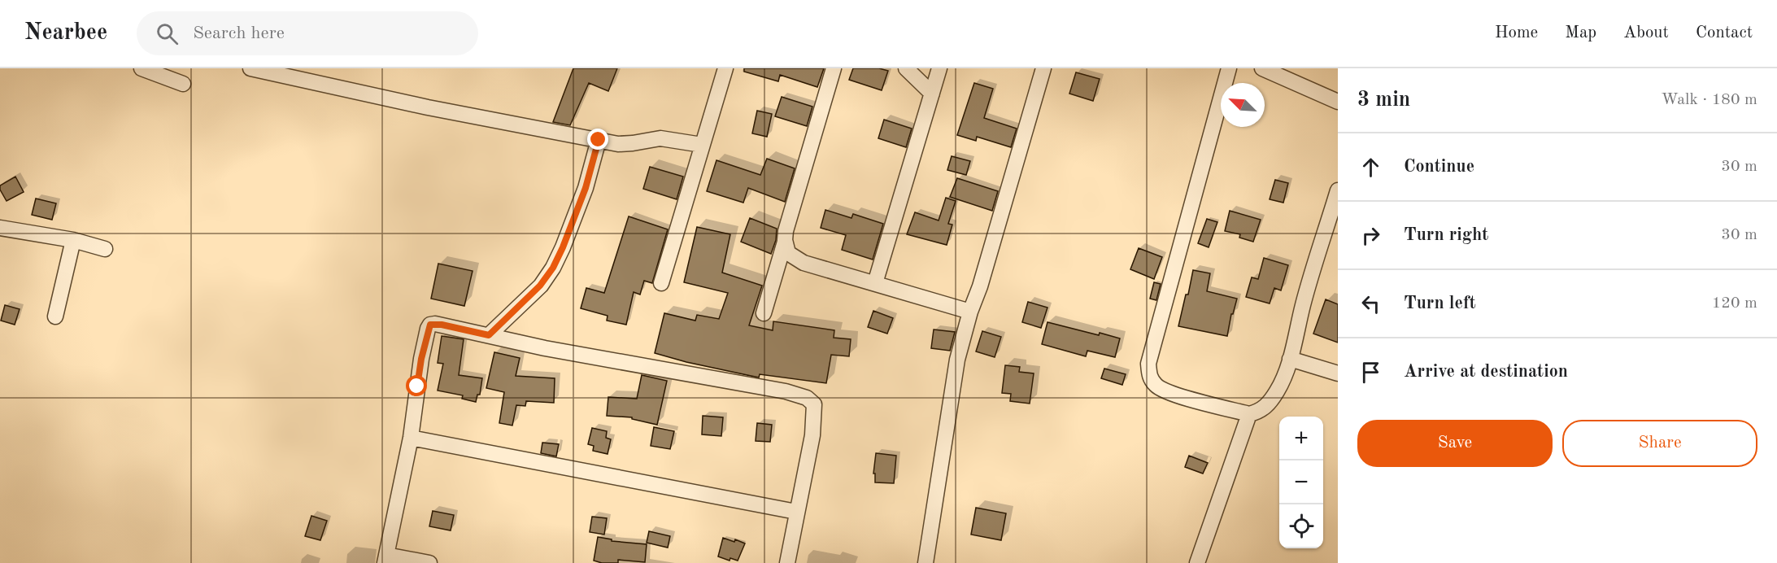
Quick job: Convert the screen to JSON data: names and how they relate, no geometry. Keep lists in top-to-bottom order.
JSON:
{
  "north": "top left",
  "page": {
    "header": "Nearbee",
    "search": "Search here",
    "nav": [
      "Home",
      "Map",
      "About",
      "Contact"
    ],
    "heading": ["3 min", "Walk · 180 m"],
    "list": [
      ["Continue", "30 m"],
      ["Turn right", "30 m"],
      ["Turn left", "120 m"],
      "Arrive at destination"
    ],
    "buttons": ["Save", "Share"],
    "map_buttons": ["+", "−"]
  }
}
